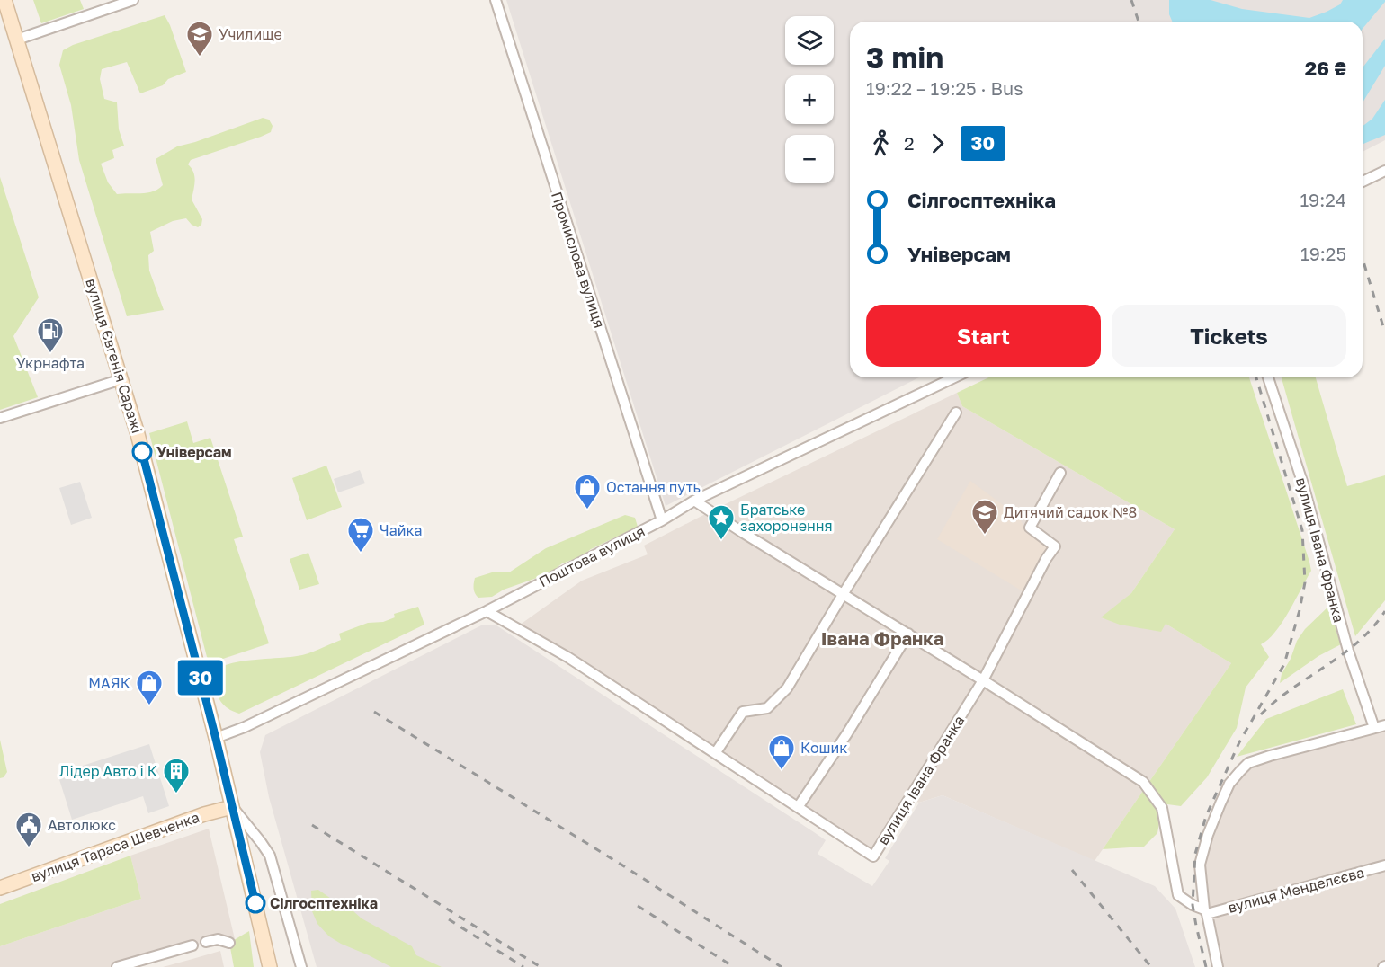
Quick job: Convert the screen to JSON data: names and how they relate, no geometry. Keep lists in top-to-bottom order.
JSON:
{
  "streets": {
    "main road": ["вулиця Євгенія Саражі", "вулиця Тараса Шевченка"],
    "street": [
      "Промислова вулиця",
      "вулиця Івана Франка",
      "Поштова вулиця",
      "вулиця Менделєєва"
    ]
  },
  "crossings": [
    ["Промислова вулиця", "Поштова вулиця"],
    ["вулиця Євгенія Саражі", "Поштова вулиця"],
    ["вулиця Євгенія Саражі", "вулиця Тараса Шевченка"],
    ["вулиця Івана Франка", "Поштова вулиця"]
  ],
  "districts": ["Івана Франка"],
  "places": {
    "school or university": ["Училище", "Дитячий садок №8"],
    "fuel station": ["Укрнафта"],
    "other": ["Універсам", "Сілгосптехніка"],
    "shop": ["Остання путь", "МАЯК", "Кошик"],
    "place": ["Братське захоронення"],
    "supermarket": ["Чайка"],
    "building": ["Лідер Авто і К"],
    "public building": ["Автолюкс"]
  },
  "lines": ["bus line 30"],
  "page": {
    "on_map": "30",
    "map_buttons": ["+", "−"],
    "heading": ["3 min", "19:22 – 19:25 · Bus", "26 ₴"],
    "legs": ["2", "30"],
    "list": [
      {
        "name": "Сілгосптехніка",
        "value": "19:24"
      },
      {
        "name": "Універсам",
        "value": "19:25"
      }
    ],
    "buttons": ["Start", "Tickets"]
  }
}
